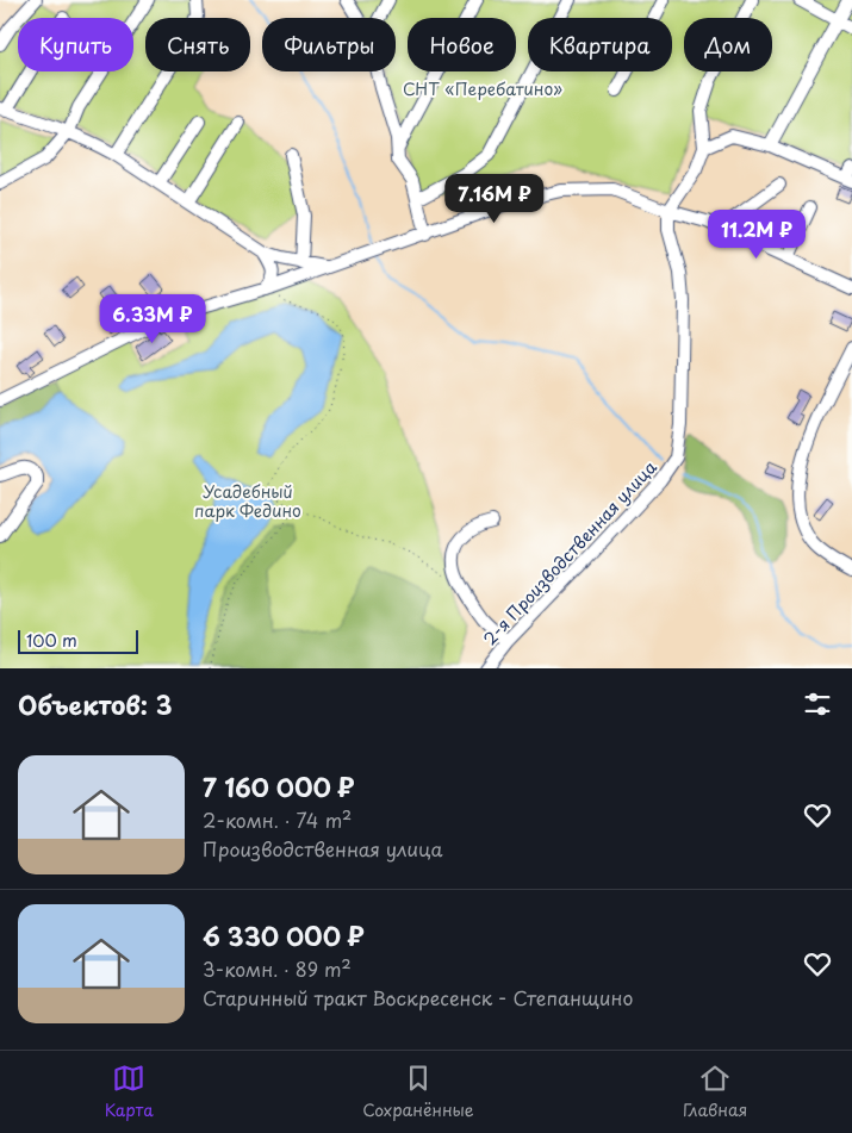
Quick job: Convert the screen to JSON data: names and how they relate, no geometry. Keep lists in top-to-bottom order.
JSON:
{
  "streets": {
    "street": ["2-я Производственная улица"]
  },
  "parks": ["СНТ «Перебатино»", "Усадебный парк Федино"],
  "scale_bar": "100 m",
  "page": {
    "chip": [
      "Купить",
      "Снять",
      "Фильтры",
      "Новое",
      "Квартира",
      "Дом"
    ],
    "price": ["7.16M ₽", "11.2M ₽", "6.33M ₽"],
    "scale": "100 m",
    "heading": "Объектов: 3",
    "list": [
      {
        "name": "7 160 000 ₽",
        "note": "2-комн. · 74 m² · Производственная улица"
      },
      {
        "name": "6 330 000 ₽",
        "note": "3-комн. · 89 m² · Старинный тракт Воскресенск - Степанщино"
      }
    ],
    "tabs": ["Карта", "Сохранённые", "Главная"]
  }
}
